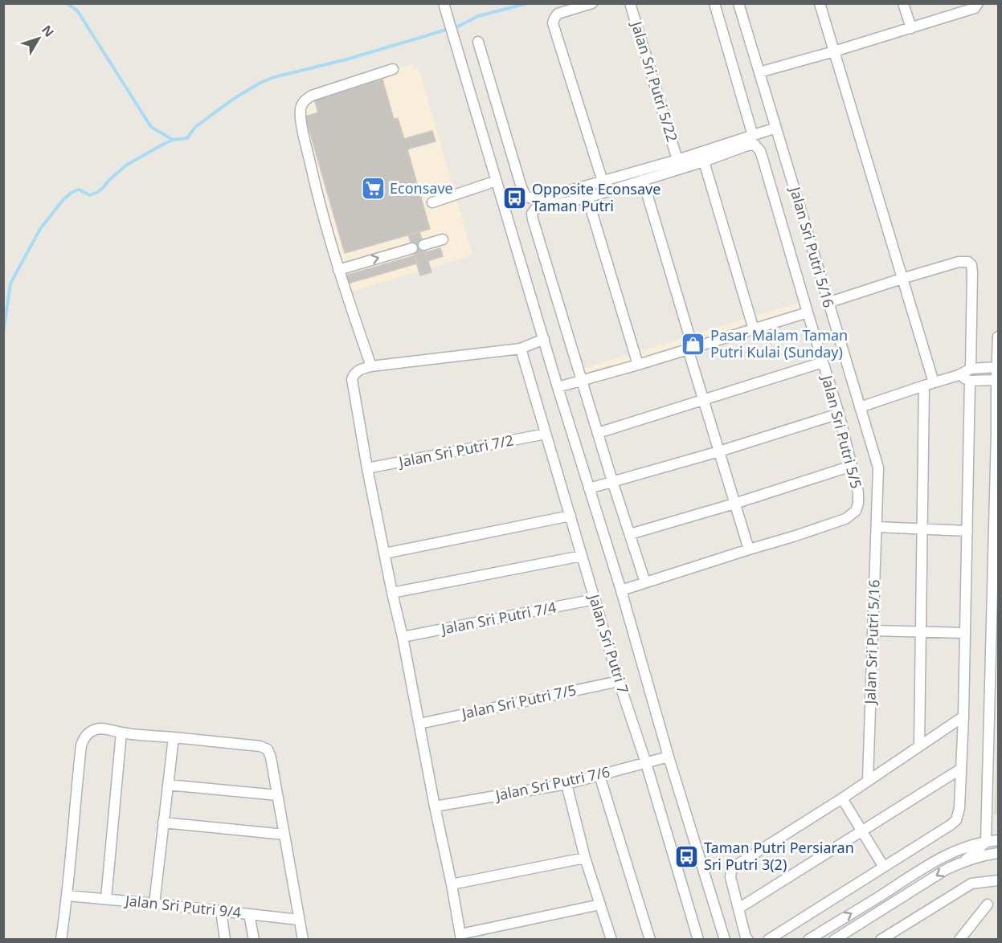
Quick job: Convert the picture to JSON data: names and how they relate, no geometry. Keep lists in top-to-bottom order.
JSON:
{
  "streets": {
    "street": [
      "Jalan Sri Putri 5/22",
      "Jalan Sri Putri 5/16",
      "Jalan Sri Putri 5/5",
      "Jalan Sri Putri 7/2",
      "Jalan Sri Putri 7/4",
      "Jalan Sri Putri 7",
      "Jalan Sri Putri 7/5",
      "Jalan Sri Putri 7/6",
      "Jalan Sri Putri 9/4"
    ]
  },
  "crossings": [
    ["Jalan Sri Putri 7/2", "Jalan Sri Putri 7"],
    ["Jalan Sri Putri 7/4", "Jalan Sri Putri 7"],
    ["Jalan Sri Putri 7", "Jalan Sri Putri 7/5"],
    ["Jalan Sri Putri 7", "Jalan Sri Putri 7/6"]
  ],
  "places": {
    "supermarket": ["Econsave"],
    "bus stop": ["Opposite Econsave Taman Putri", "Taman Putri Persiaran Sri Putri 3(2)"],
    "shop": ["Pasar Malam Taman Putri Kulai (Sunday)"]
  },
  "north": "top right"
}
